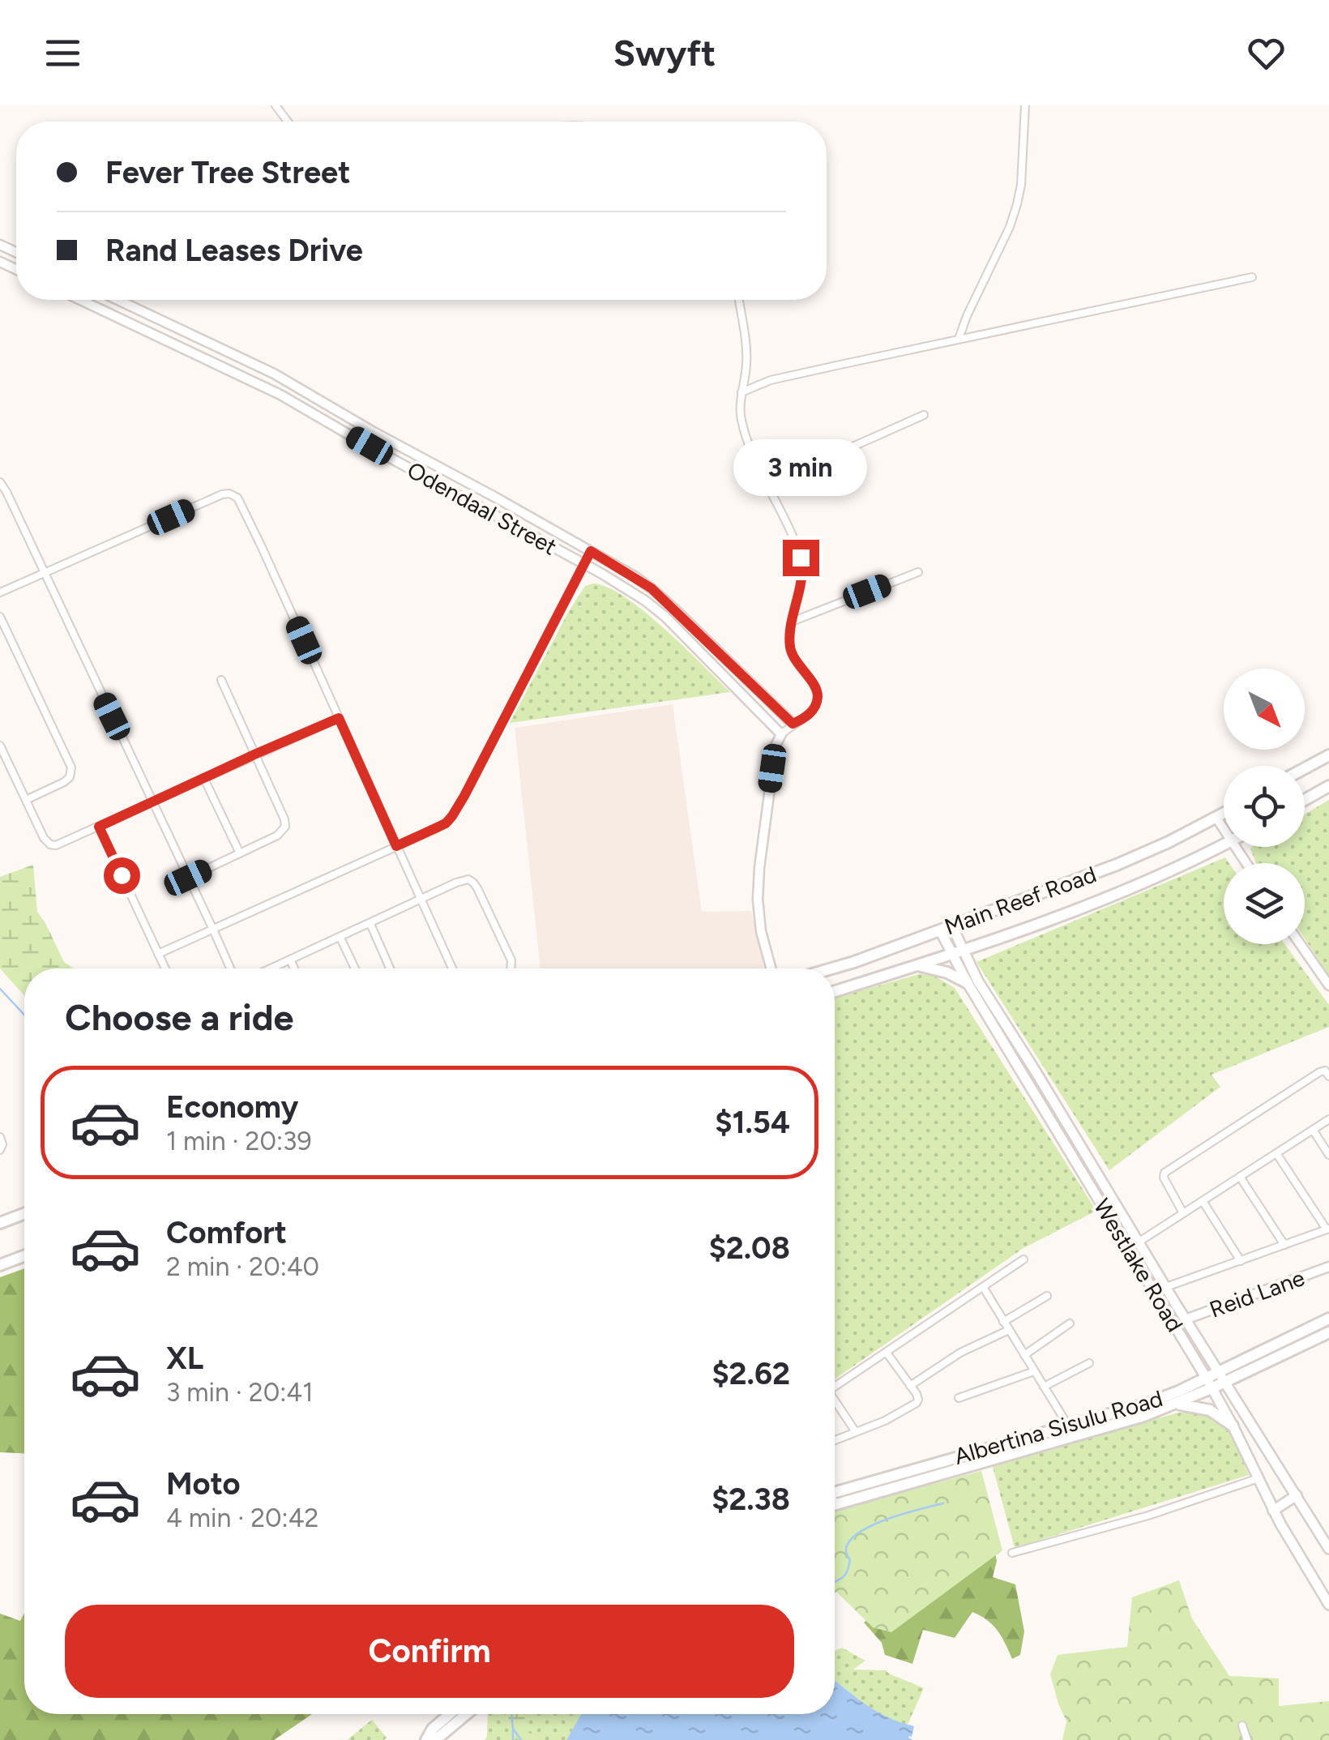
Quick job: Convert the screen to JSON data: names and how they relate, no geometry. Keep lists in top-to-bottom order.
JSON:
{
  "streets": {
    "main road": ["Main Reef Road", "Westlake Road", "Albertina Sisulu Road"],
    "street": ["Odendaal Street", "Reid Lane"]
  },
  "crossings": [
    ["Main Reef Road", "Westlake Road"],
    ["Westlake Road", "Reid Lane"],
    ["Westlake Road", "Albertina Sisulu Road"]
  ],
  "north": "bottom right",
  "page": {
    "header": "Swyft",
    "banner": ["Fever Tree Street", "Rand Leases Drive"],
    "bubble": "3 min",
    "heading": "Choose a ride",
    "list": [
      {
        "name": "Economy",
        "note": "1 min · 20:39",
        "value": "$1.54"
      },
      {
        "name": "Comfort",
        "note": "2 min · 20:40",
        "value": "$2.08"
      },
      {
        "name": "XL",
        "note": "3 min · 20:41",
        "value": "$2.62"
      },
      {
        "name": "Moto",
        "note": "4 min · 20:42",
        "value": "$2.38"
      }
    ],
    "buttons": "Confirm"
  }
}
